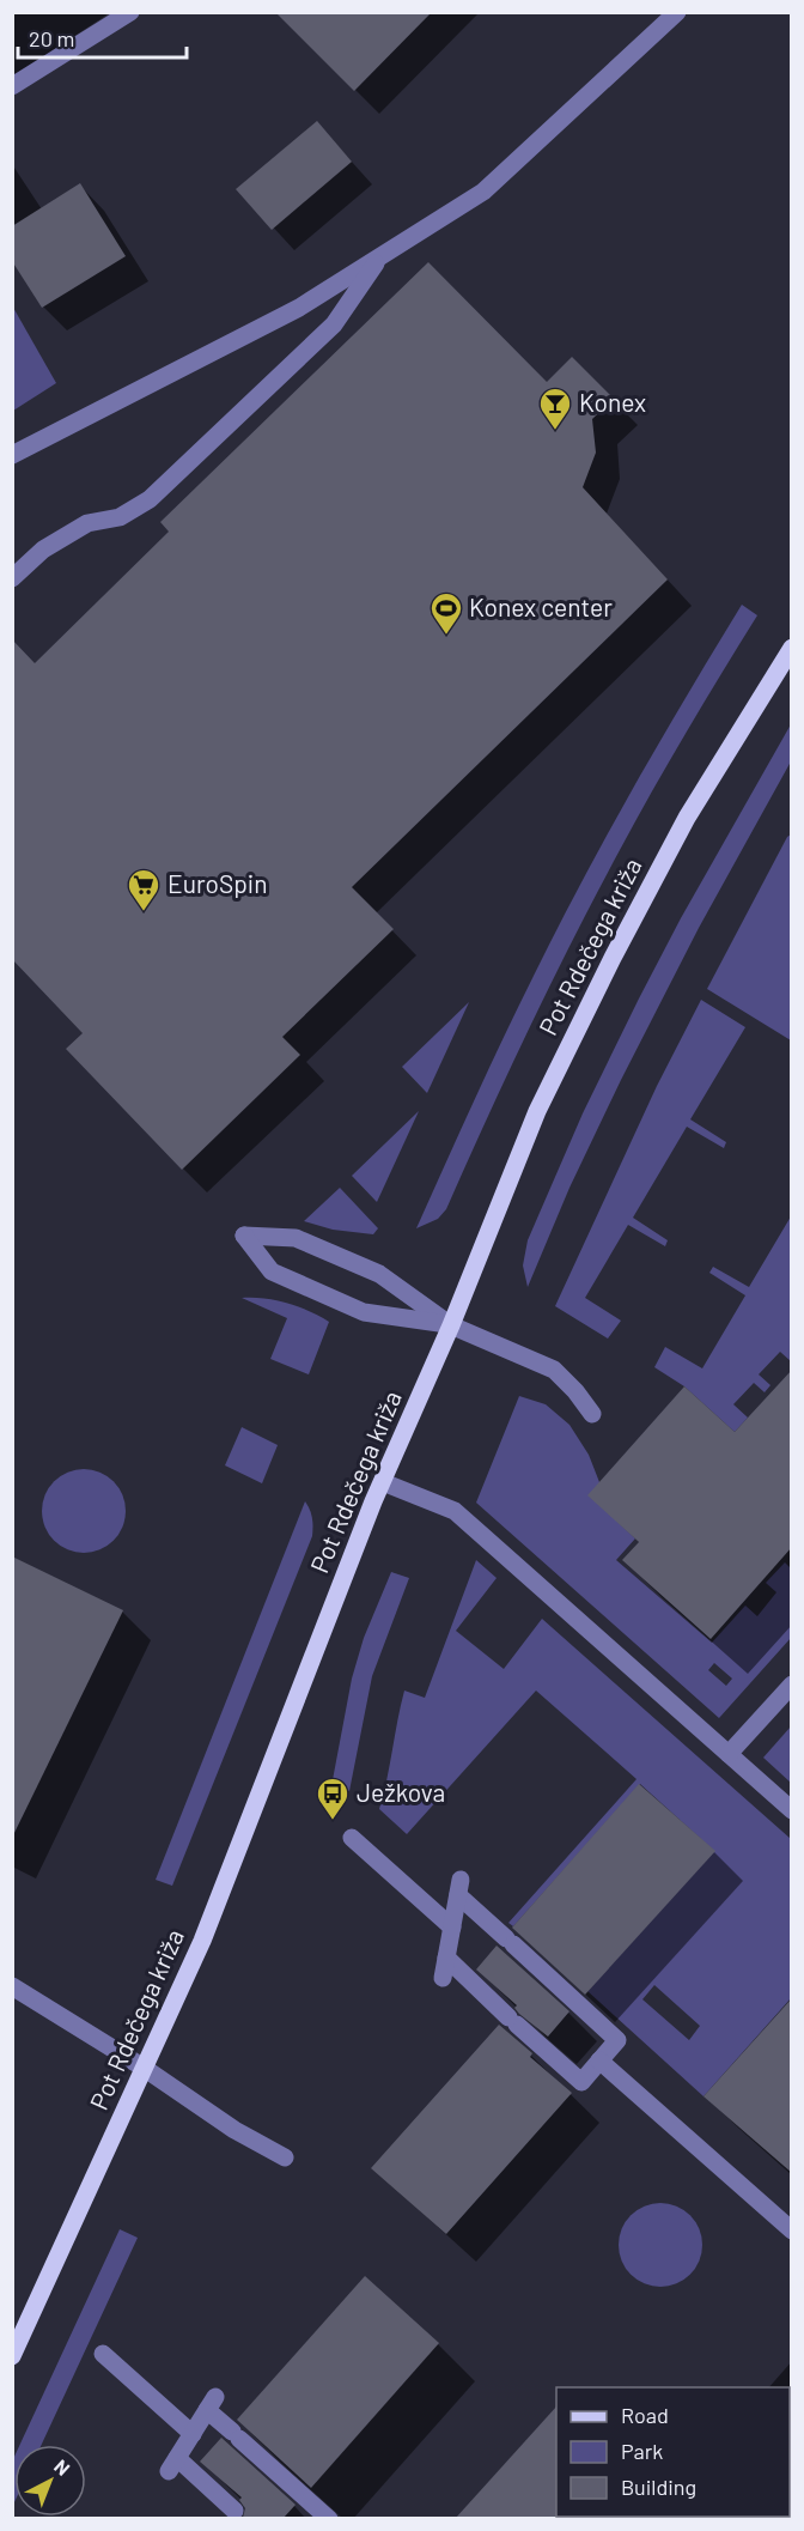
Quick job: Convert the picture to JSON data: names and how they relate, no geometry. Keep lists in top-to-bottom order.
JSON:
{
  "streets": {
    "main road": ["Pot Rdečega križa"]
  },
  "places": {
    "bar": ["Konex"],
    "sports": ["Konex center"],
    "supermarket": ["EuroSpin"],
    "bus stop": ["Ježkova"]
  },
  "legend": ["Road", "Park", "Building"],
  "scale_bar": "20 m",
  "north": "top right"
}
